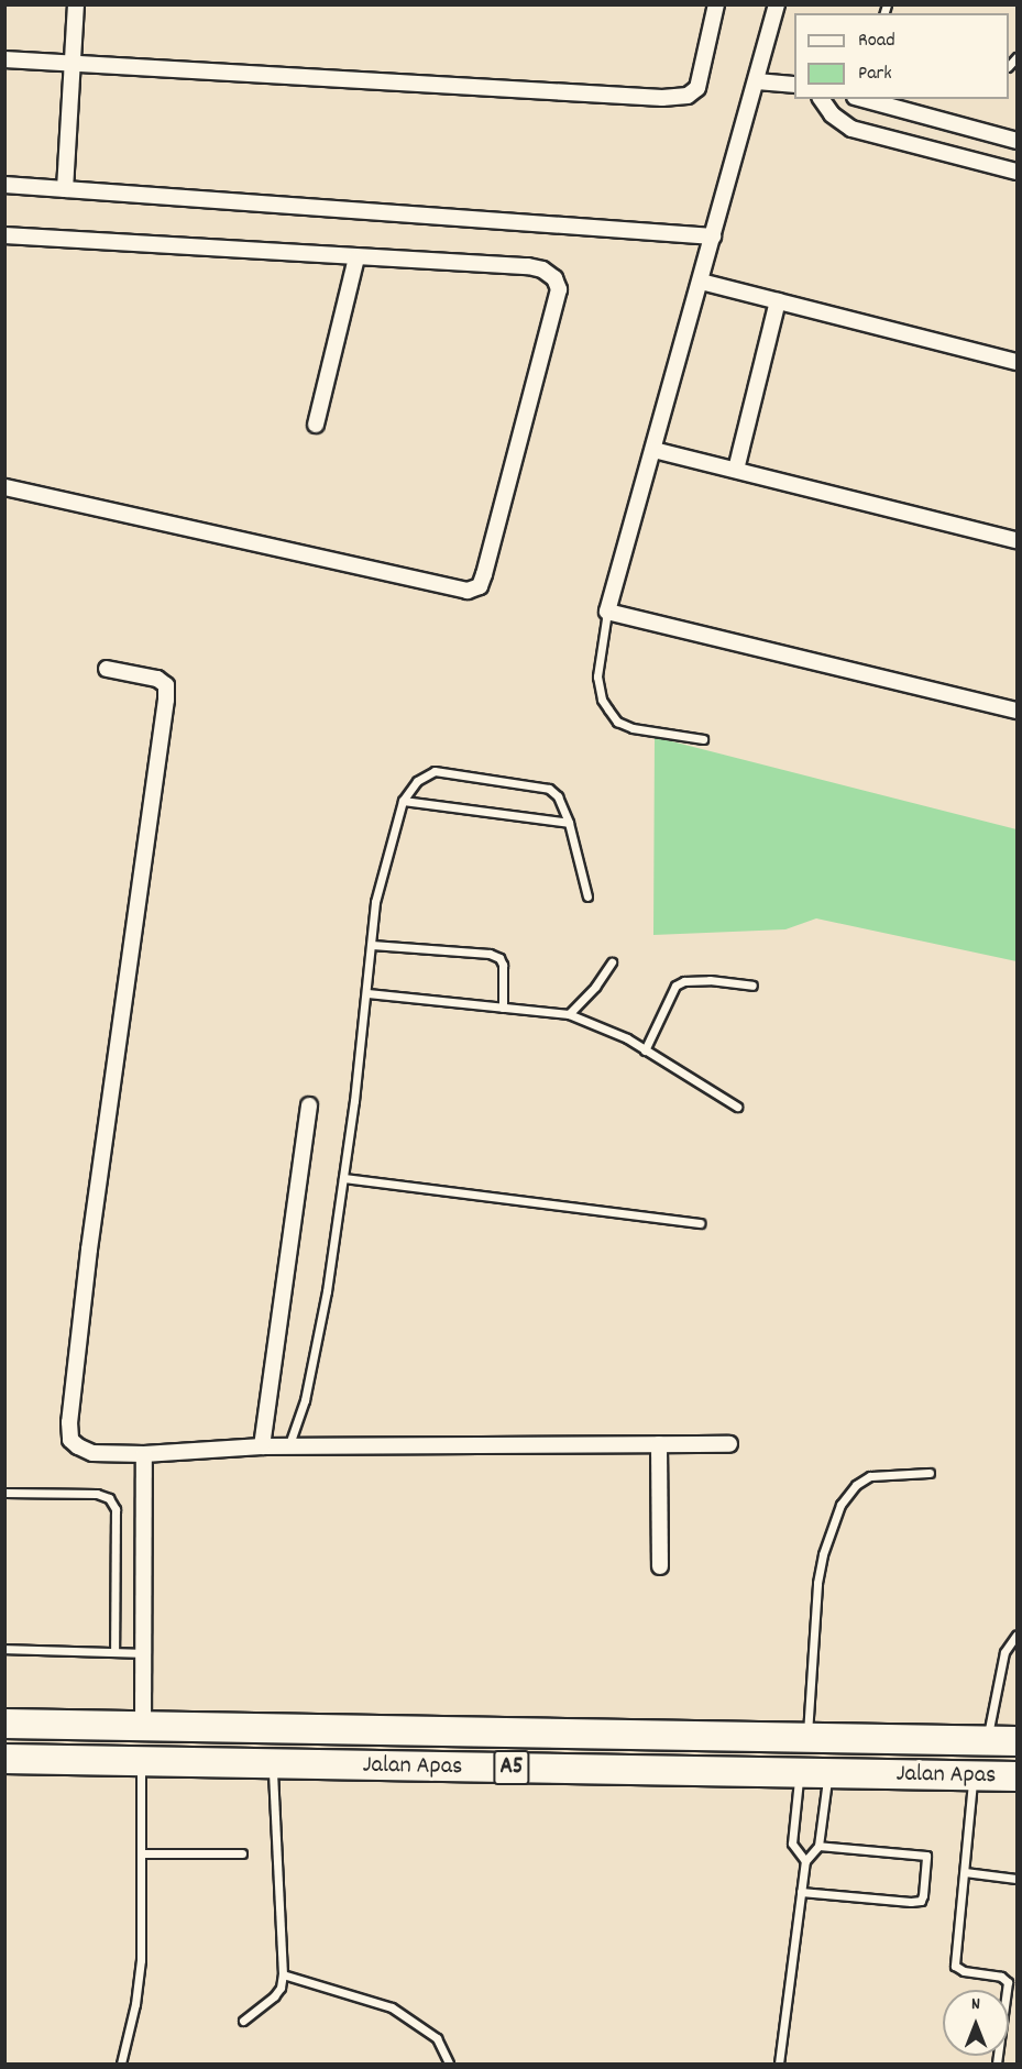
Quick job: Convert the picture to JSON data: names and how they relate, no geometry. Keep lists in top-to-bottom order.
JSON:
{
  "streets": {
    "highway": ["Jalan Apas", "A5"]
  },
  "legend": ["Road", "Park"],
  "north": "top"
}
